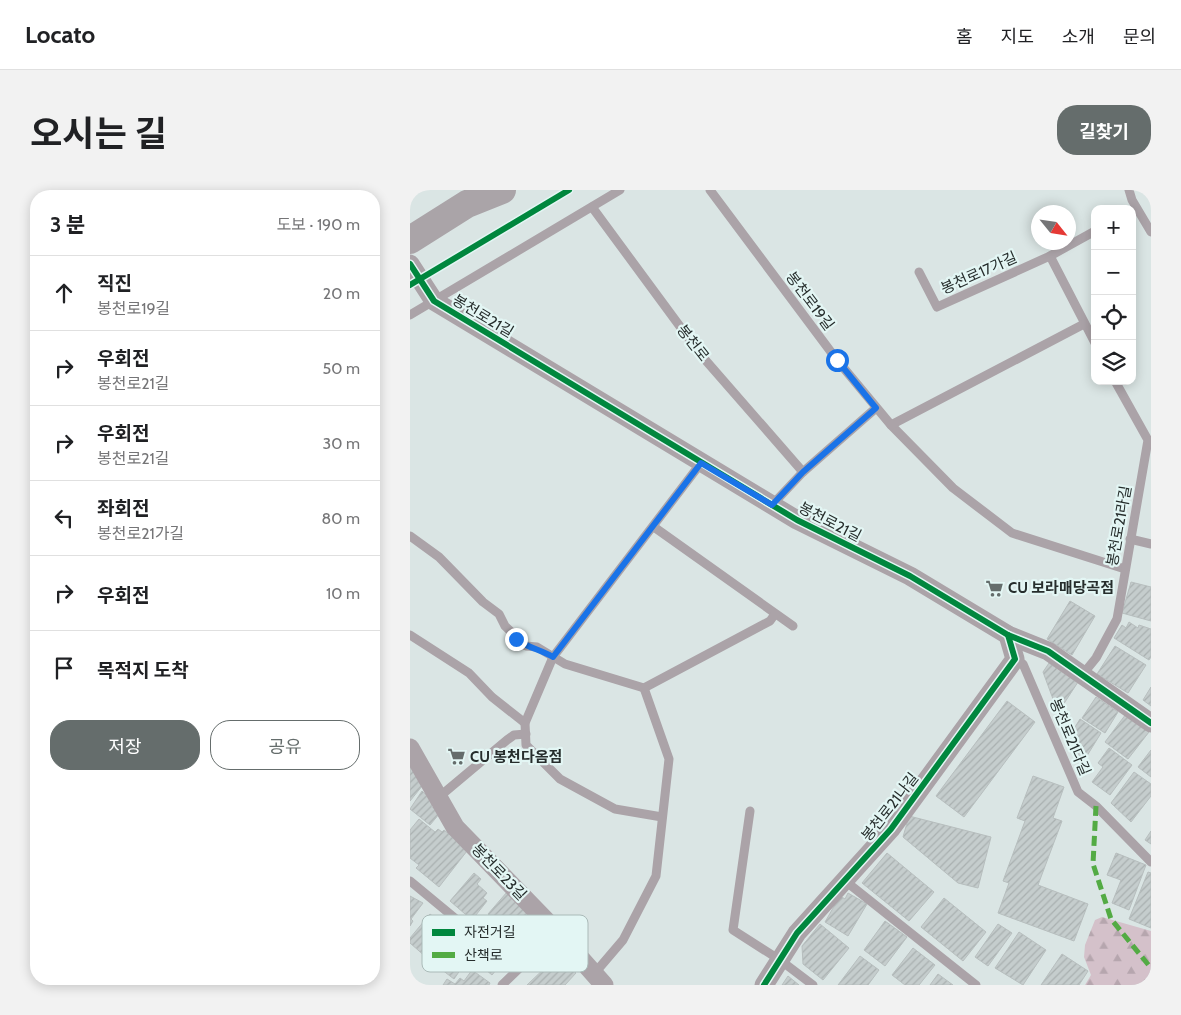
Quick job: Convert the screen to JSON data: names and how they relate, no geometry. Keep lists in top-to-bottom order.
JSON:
{
  "streets": {
    "street": ["봉천로21길", "봉천로21나길", "봉천로23길"],
    "lane": [
      "봉천로17가길",
      "봉천로19길",
      "봉천로",
      "봉천로21라길",
      "봉천로21다길"
    ]
  },
  "crossings": [
    ["봉천로19길", "봉천로21길"],
    ["봉천로19길", "봉천로21라길"],
    ["봉천로21길", "봉천로"],
    ["봉천로21길", "봉천로21라길"],
    ["봉천로21다길", "봉천로21나길"]
  ],
  "places": {
    "supermarket": ["CU 보라매당곡점", "CU 봉천다옴점"]
  },
  "legend": ["자전거길", "산책로"],
  "north": "bottom right",
  "page": {
    "header": "Locato",
    "nav": [
      "홈",
      "지도",
      "소개",
      "문의"
    ],
    "title": "오시는 길",
    "buttons": [
      "길찾기",
      ["저장", "공유"]
    ],
    "heading": ["3 분", "도보 · 190 m"],
    "map_buttons": ["+", "−"],
    "list": [
      ["직진", "봉천로19길", "20 m"],
      ["우회전", "봉천로21길", "50 m"],
      ["우회전", "봉천로21길", "30 m"],
      ["좌회전", "봉천로21가길", "80 m"],
      ["우회전", "10 m"],
      "목적지 도착"
    ]
  }
}
